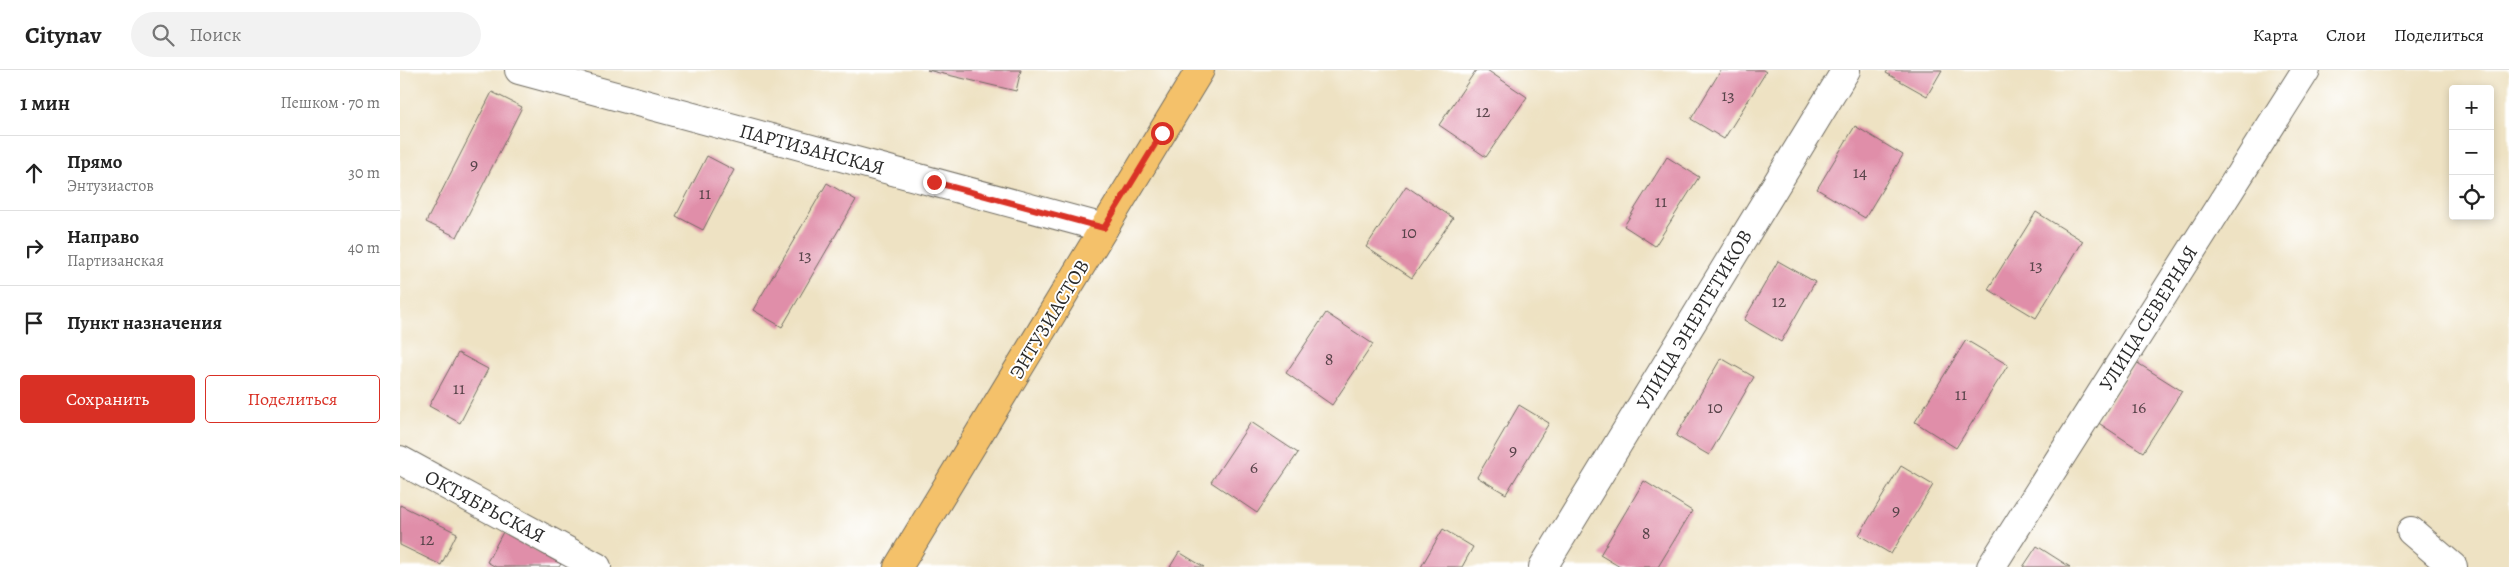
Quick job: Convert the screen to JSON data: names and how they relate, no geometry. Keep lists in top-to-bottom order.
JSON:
{
  "streets": {
    "main road": ["ЭНТУЗИАСТОВ"],
    "street": [
      "ПАРТИЗАНСКАЯ",
      "УЛИЦА СЕВЕРНАЯ",
      "УЛИЦА ЭНЕРГЕТИКОВ",
      "ОКТЯБРЬСКАЯ"
    ]
  },
  "crossings": [
    ["ПАРТИЗАНСКАЯ", "ЭНТУЗИАСТОВ"]
  ],
  "house_numbers": [
    "13",
    "12",
    "9",
    "14",
    "11",
    "11",
    "10",
    "13",
    "13",
    "12",
    "8",
    "11",
    "11",
    "10",
    "16",
    "9",
    "6",
    "9",
    "8",
    "12"
  ],
  "page": {
    "header": "Citynav",
    "search": "Поиск",
    "nav": ["Карта", "Слои", "Поделиться"],
    "heading": ["1 мин", "Пешком · 70 m"],
    "map_buttons": ["+", "−"],
    "list": [
      ["Прямо", "Энтузиастов", "30 m"],
      ["Направо", "Партизанская", "40 m"],
      "Пункт назначения"
    ],
    "buttons": ["Сохранить", "Поделиться"]
  }
}
